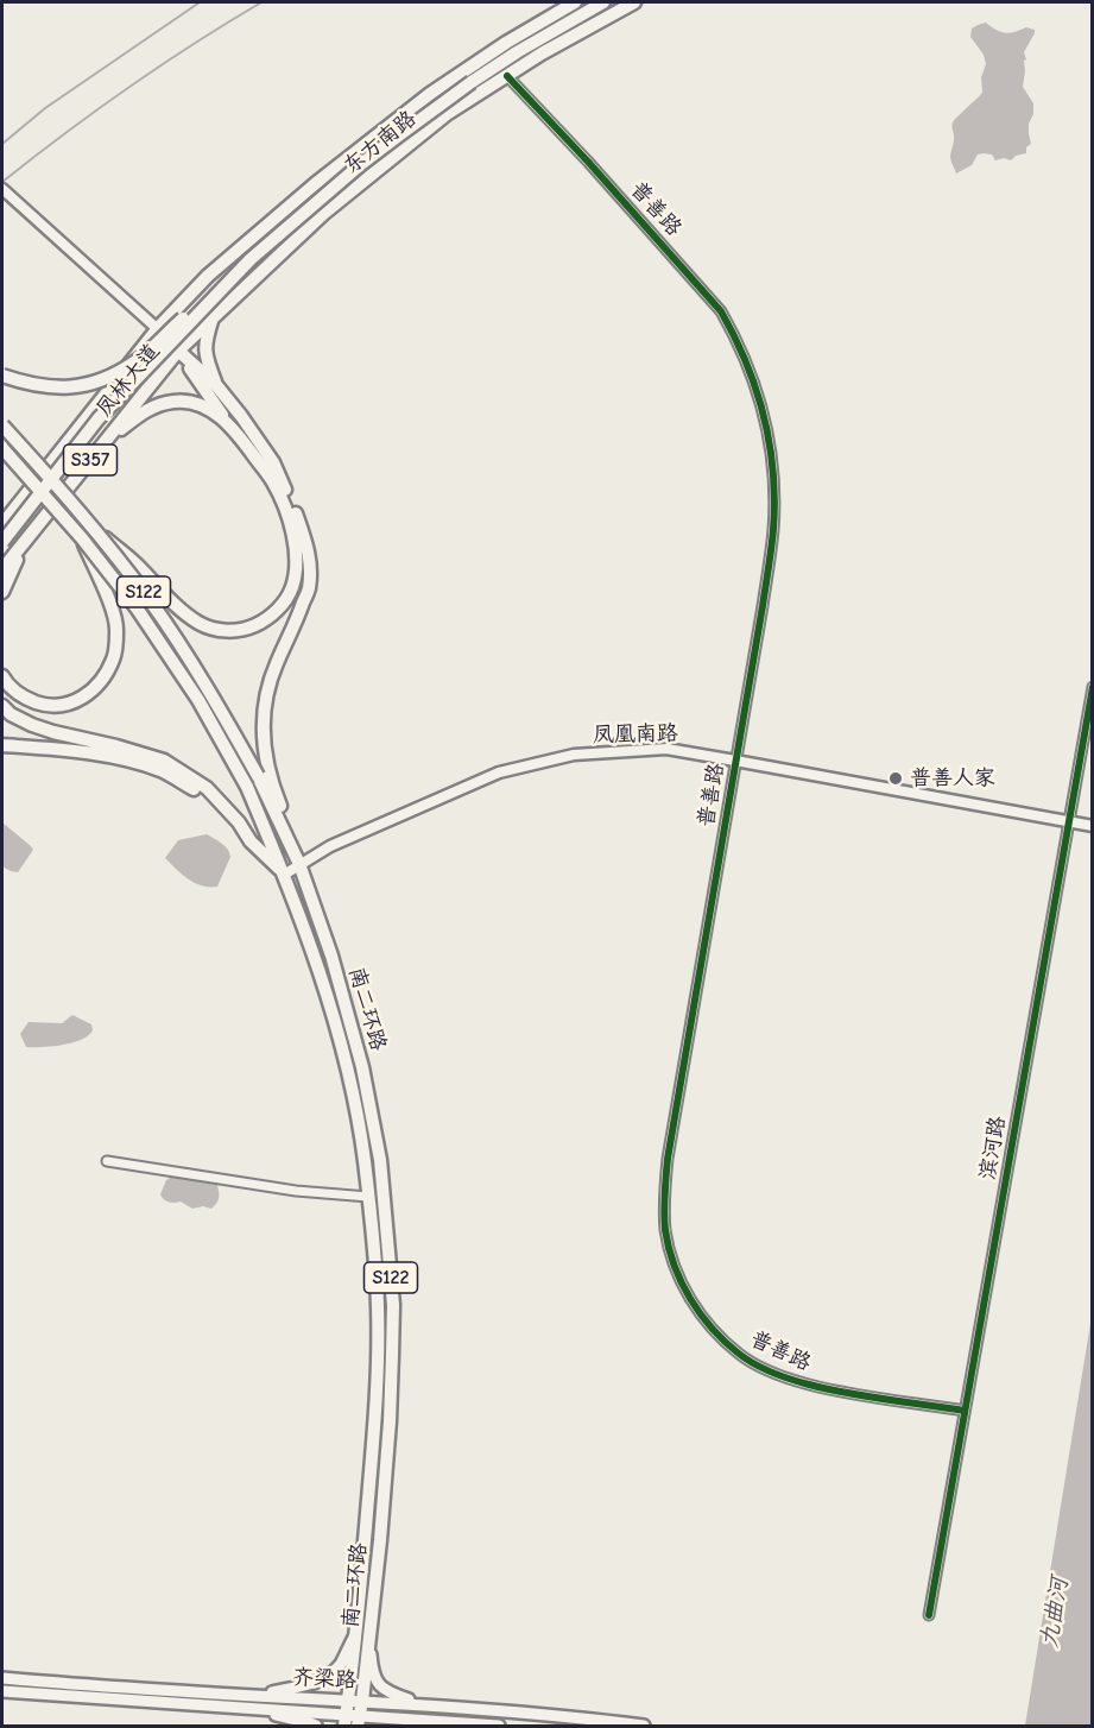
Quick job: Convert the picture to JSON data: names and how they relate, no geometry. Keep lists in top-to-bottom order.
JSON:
{
  "streets": {
    "main road": [
      "东方南路",
      "凤林大道",
      "S357",
      "S122",
      "南二环路",
      "齐梁路"
    ],
    "street": ["普善路", "凤凰南路", "滨河路"]
  },
  "crossings": [
    ["东方南路", "普善路"],
    ["东方南路", "凤林大道"],
    ["普善路", "凤凰南路"],
    ["普善路", "滨河路"],
    ["S122", "南二环路"],
    ["S122", "齐梁路"],
    ["凤凰南路", "南二环路"],
    ["凤凰南路", "滨河路"],
    ["南二环路", "齐梁路"]
  ],
  "water": ["九曲河"],
  "places": ["普善人家"]
}
